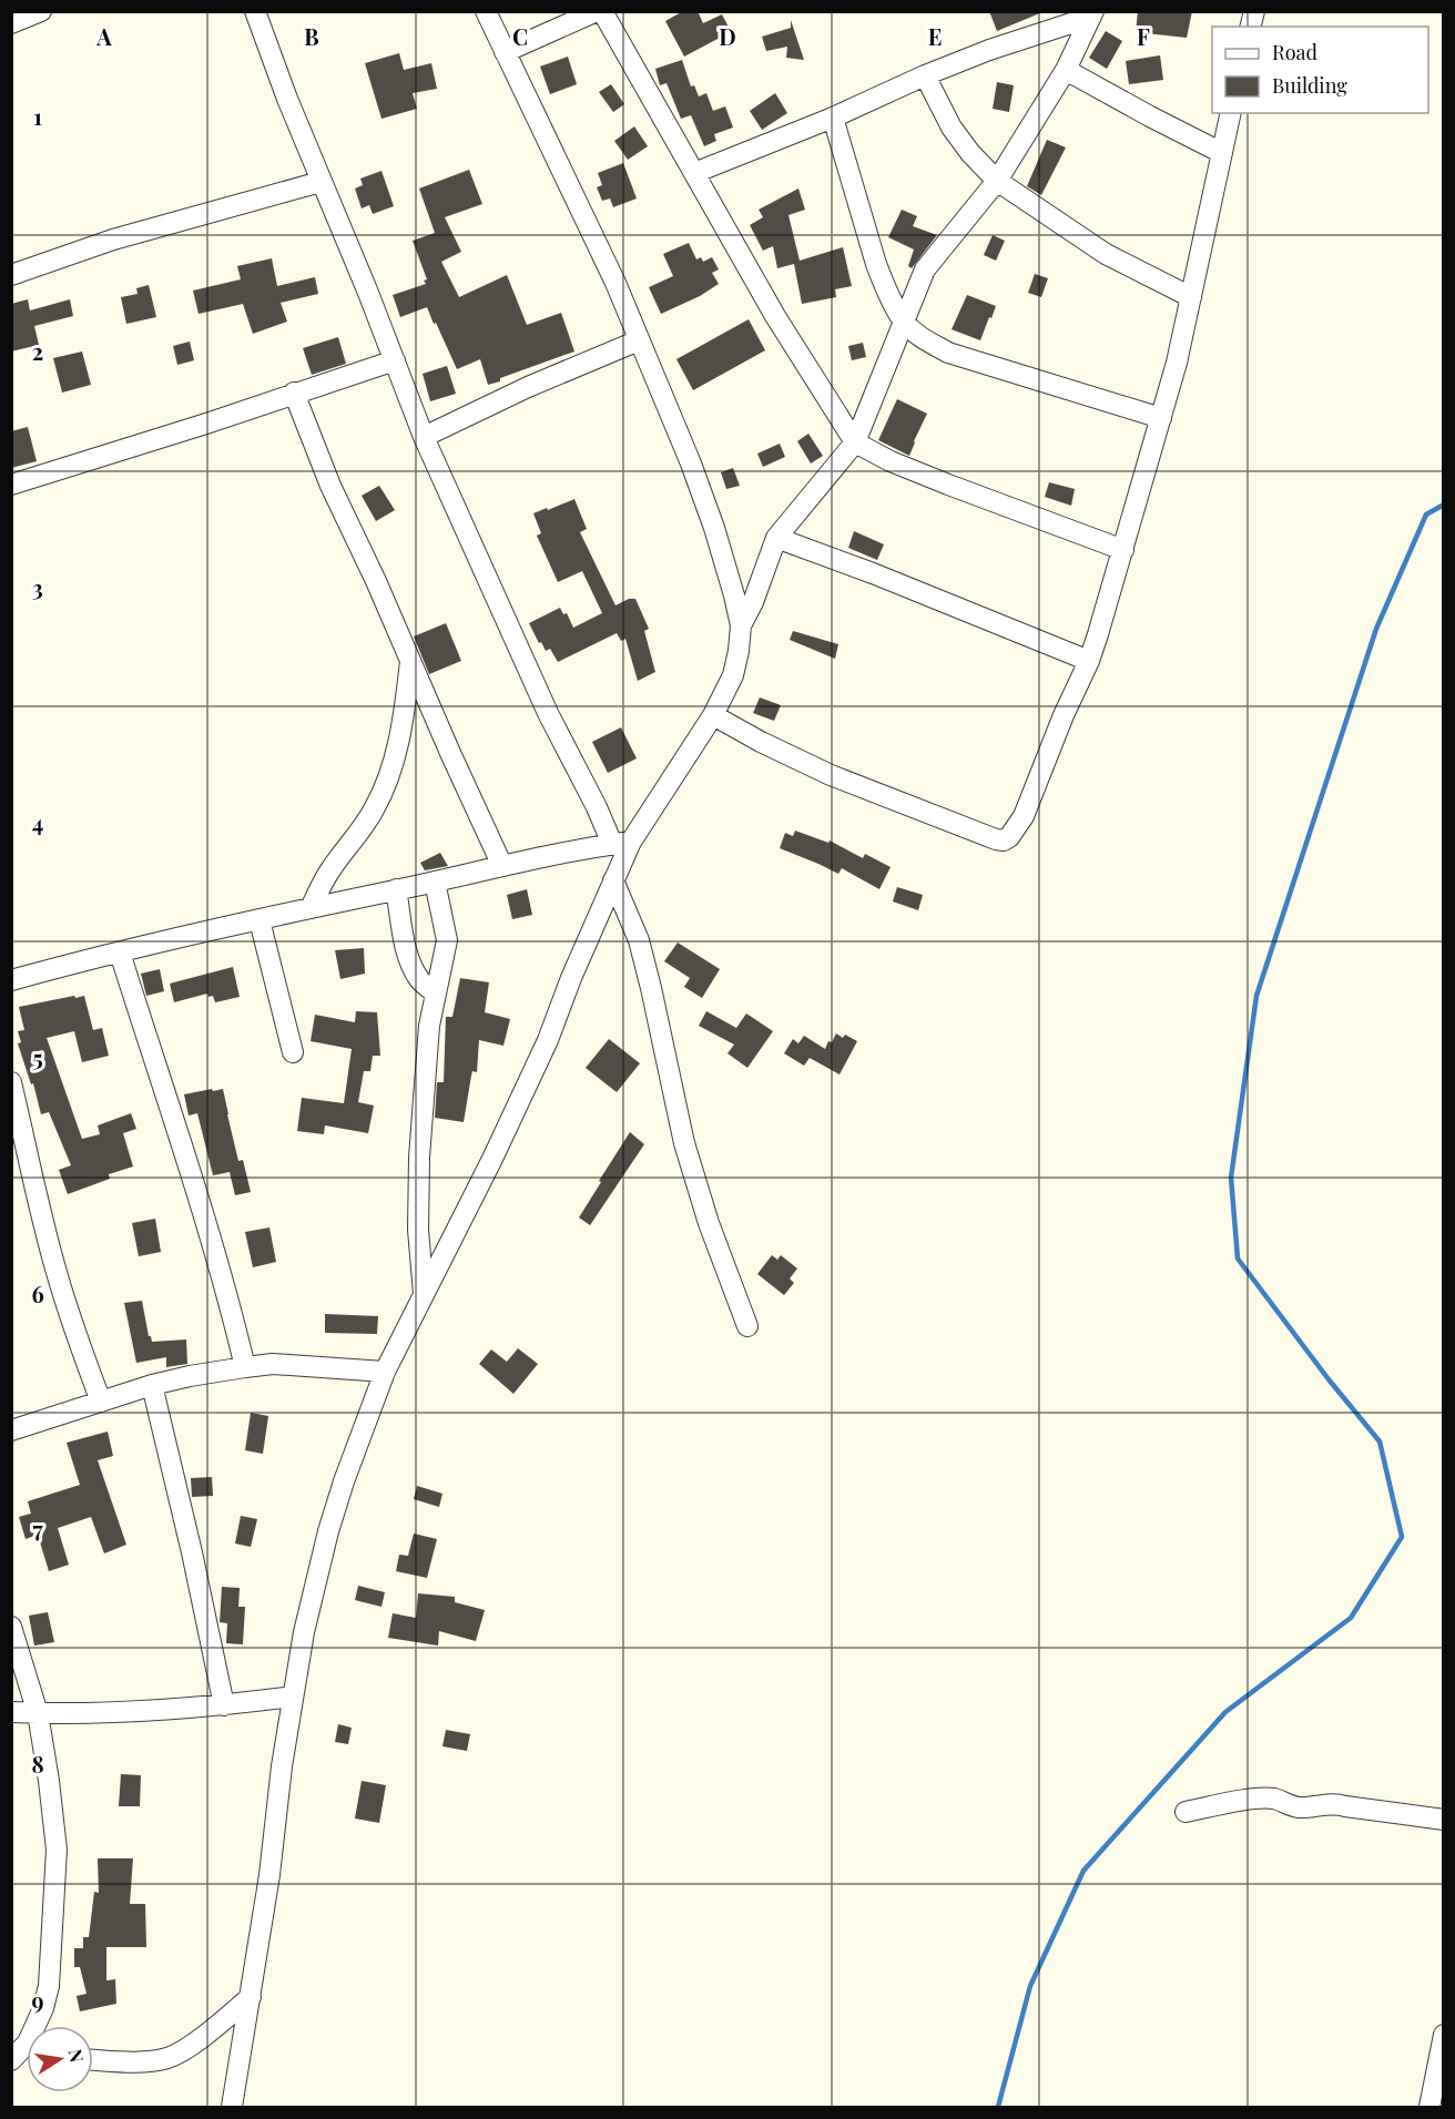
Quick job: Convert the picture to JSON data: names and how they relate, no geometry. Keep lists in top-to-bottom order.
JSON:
{
  "legend": ["Road", "Building"],
  "north": "right",
  "grid": {
    "columns": [
      "A",
      "B",
      "C",
      "D",
      "E",
      "F"
    ],
    "rows": [
      "1",
      "2",
      "3",
      "4",
      "5",
      "6",
      "7",
      "8",
      "9"
    ]
  }
}
